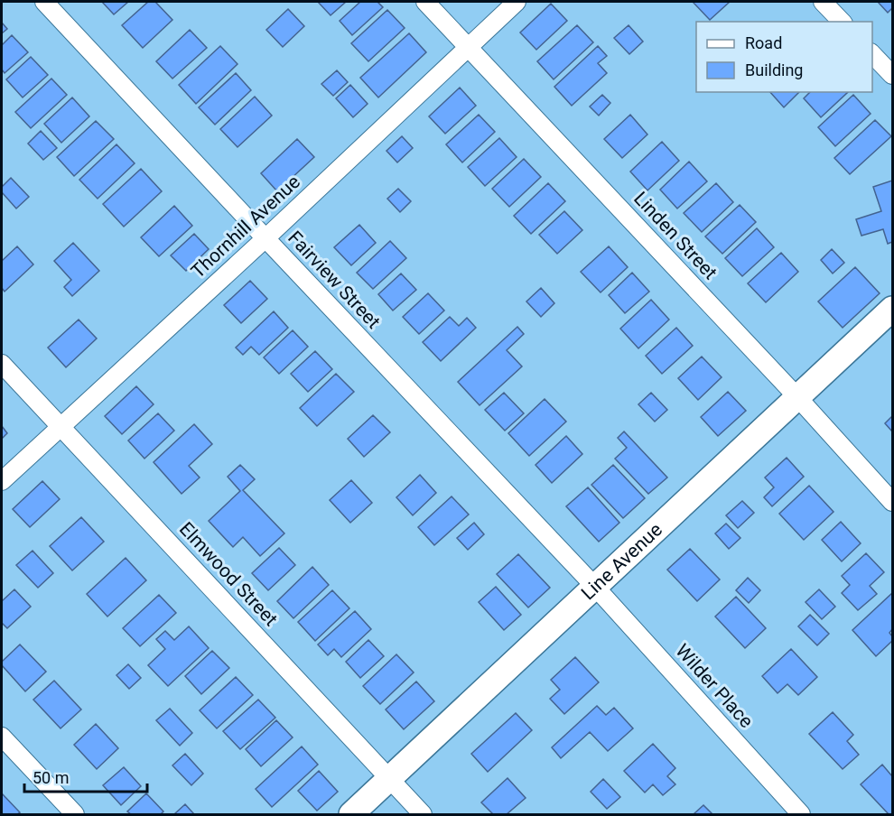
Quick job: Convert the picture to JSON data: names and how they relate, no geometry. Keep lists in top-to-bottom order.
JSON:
{
  "streets": {
    "main road": ["Line Avenue"],
    "street": [
      "Thornhill Avenue",
      "Linden Street",
      "Fairview Street",
      "Elmwood Street",
      "Wilder Place"
    ]
  },
  "crossings": [
    ["Thornhill Avenue", "Linden Street"],
    ["Thornhill Avenue", "Fairview Street"],
    ["Thornhill Avenue", "Elmwood Street"],
    ["Linden Street", "Line Avenue"],
    ["Fairview Street", "Line Avenue"],
    ["Fairview Street", "Wilder Place"],
    ["Line Avenue", "Elmwood Street"],
    ["Line Avenue", "Wilder Place"]
  ],
  "legend": ["Road", "Building"],
  "scale_bar": "50 m"
}
